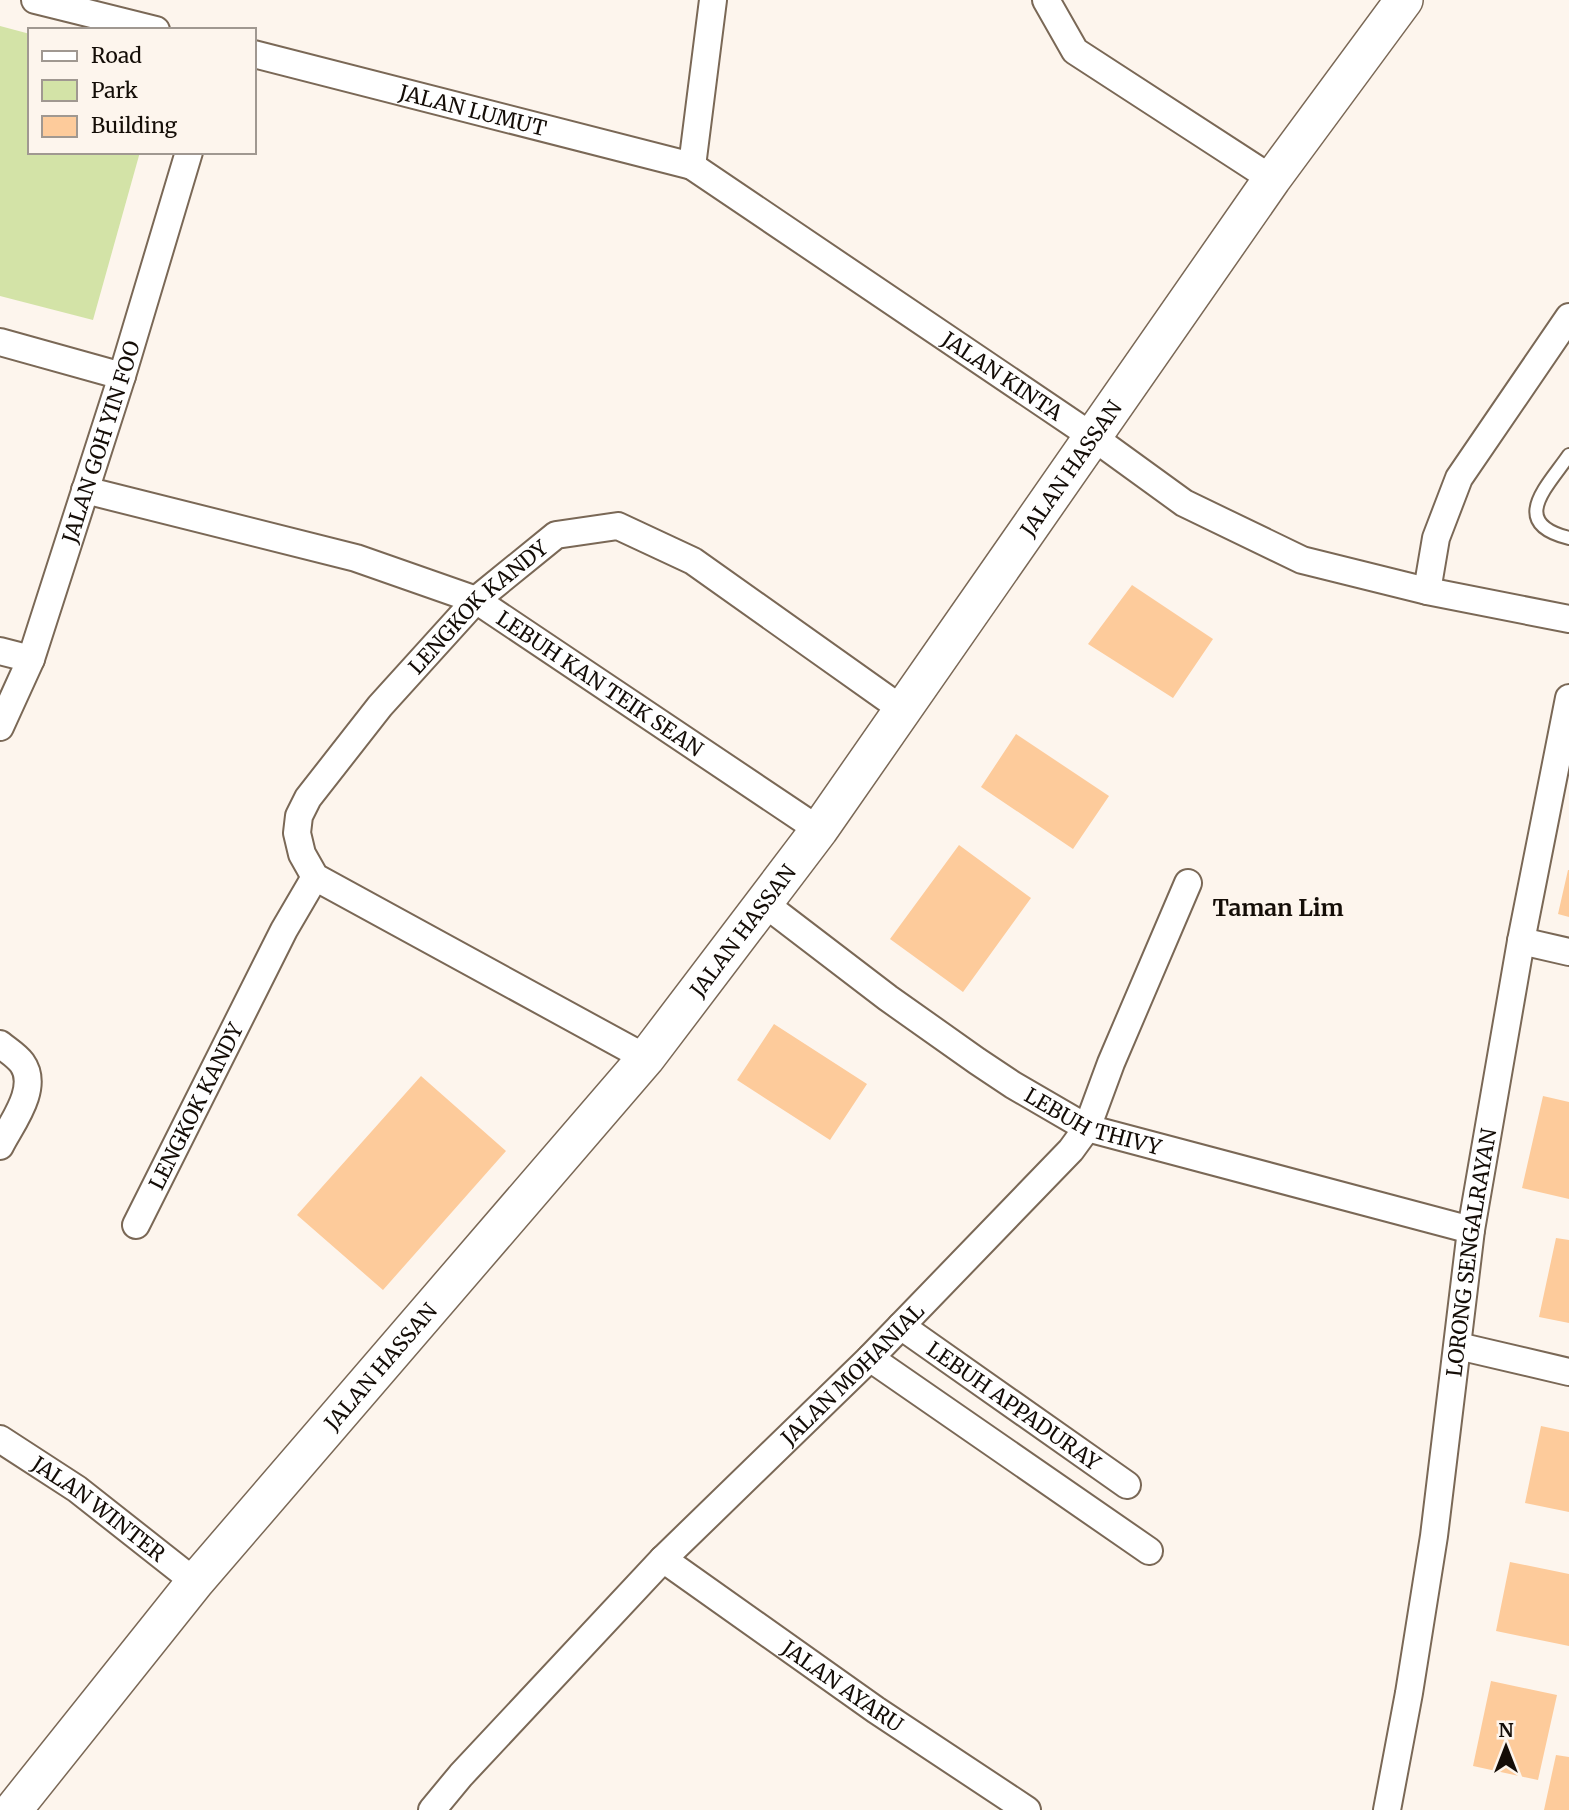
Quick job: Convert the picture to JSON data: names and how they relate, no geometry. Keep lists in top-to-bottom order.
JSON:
{
  "streets": {
    "street": [
      "JALAN LUMUT",
      "JALAN KINTA",
      "JALAN GOH YIN FOO",
      "JALAN HASSAN",
      "LENGKOK KANDY",
      "LEBUH KAN TEIK SEAN",
      "LEBUH THIVY",
      "LORONG SENGALRAYAN",
      "JALAN MOHANIAL",
      "LEBUH APPADURAY",
      "JALAN WINTER",
      "JALAN AYARU"
    ]
  },
  "crossings": [
    ["JALAN LUMUT", "JALAN KINTA"],
    ["JALAN KINTA", "JALAN HASSAN"],
    ["JALAN GOH YIN FOO", "LEBUH KAN TEIK SEAN"],
    ["JALAN HASSAN", "LENGKOK KANDY"],
    ["JALAN HASSAN", "LEBUH KAN TEIK SEAN"],
    ["JALAN HASSAN", "LEBUH THIVY"],
    ["JALAN HASSAN", "JALAN WINTER"],
    ["LENGKOK KANDY", "LEBUH KAN TEIK SEAN"],
    ["LEBUH THIVY", "LORONG SENGALRAYAN"],
    ["LEBUH THIVY", "JALAN MOHANIAL"],
    ["JALAN MOHANIAL", "LEBUH APPADURAY"],
    ["JALAN MOHANIAL", "JALAN AYARU"]
  ],
  "districts": ["Taman Lim"],
  "legend": ["Road", "Park", "Building"],
  "north": "top"
}
